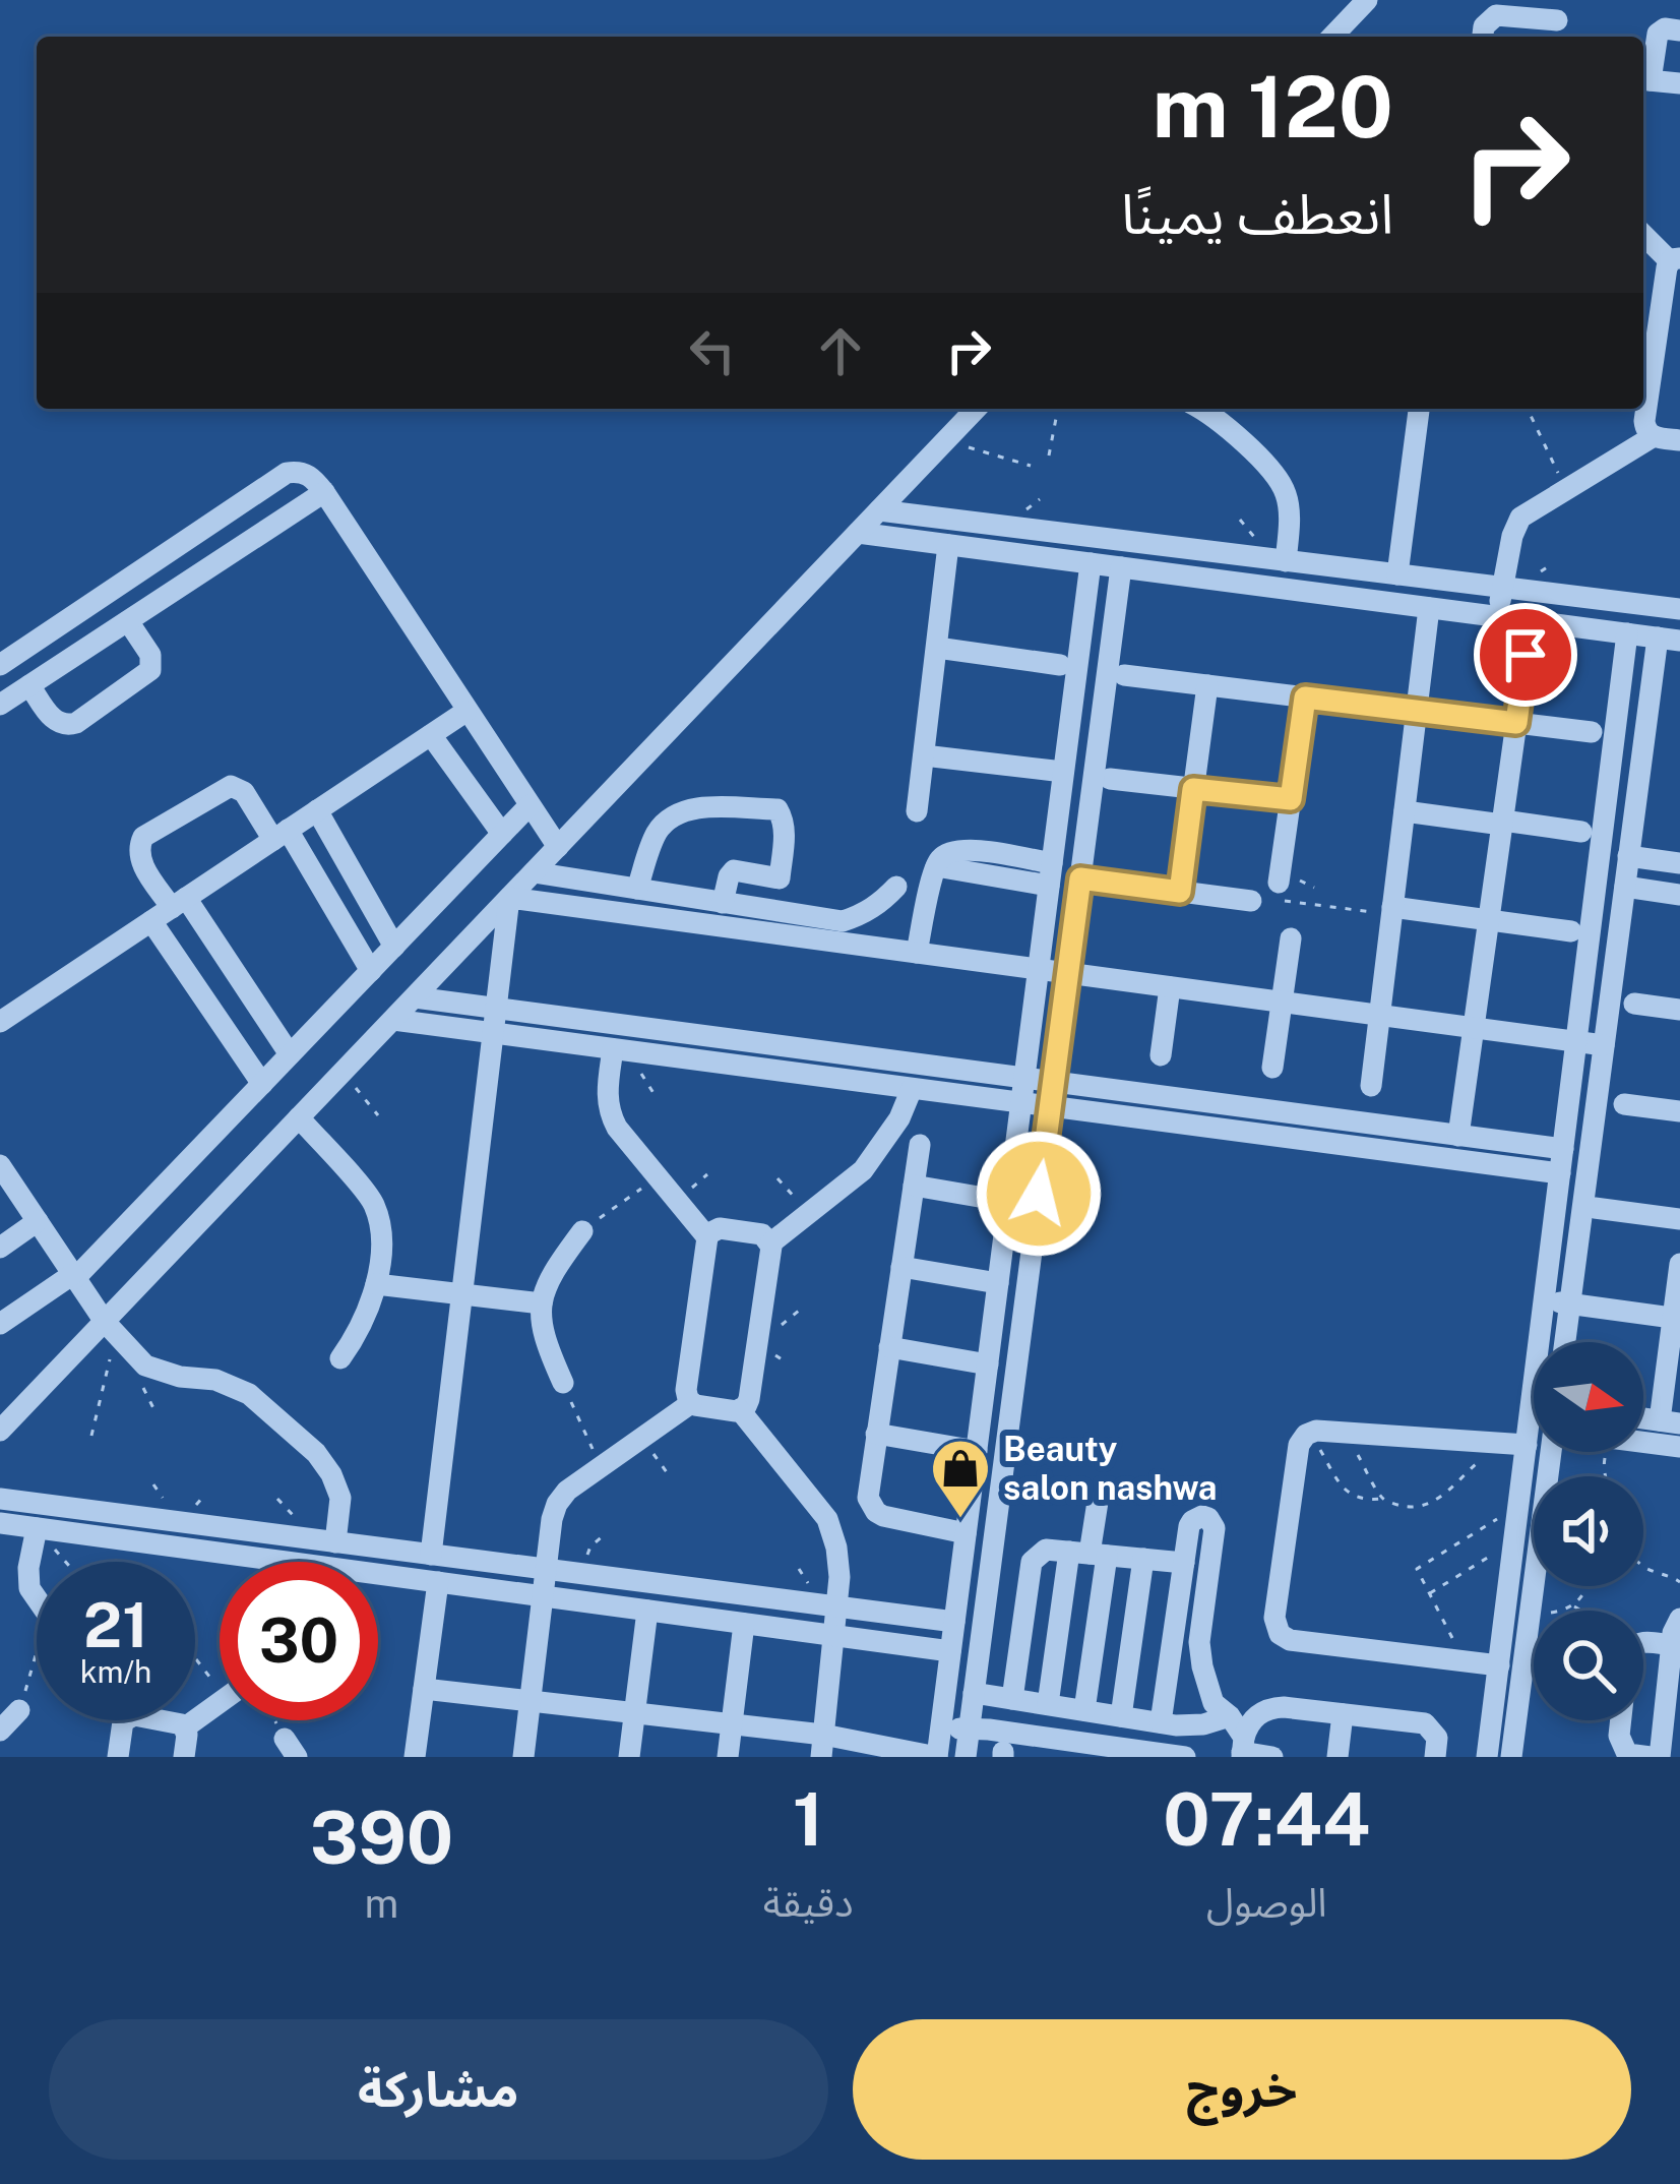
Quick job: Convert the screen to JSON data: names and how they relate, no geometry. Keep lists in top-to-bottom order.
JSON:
{
  "places": {
    "shop": ["Beauty salon nashwa"]
  },
  "north": "right",
  "page": {
    "turn": ["120 m", "انعطف يمينًا"],
    "speed": "21 km/h",
    "limit": "30",
    "eta": [
      "07:44",
      "الوصول",
      "1",
      "دقيقة",
      "390",
      "m"
    ],
    "buttons": ["خروج", "مشاركة"]
  }
}
